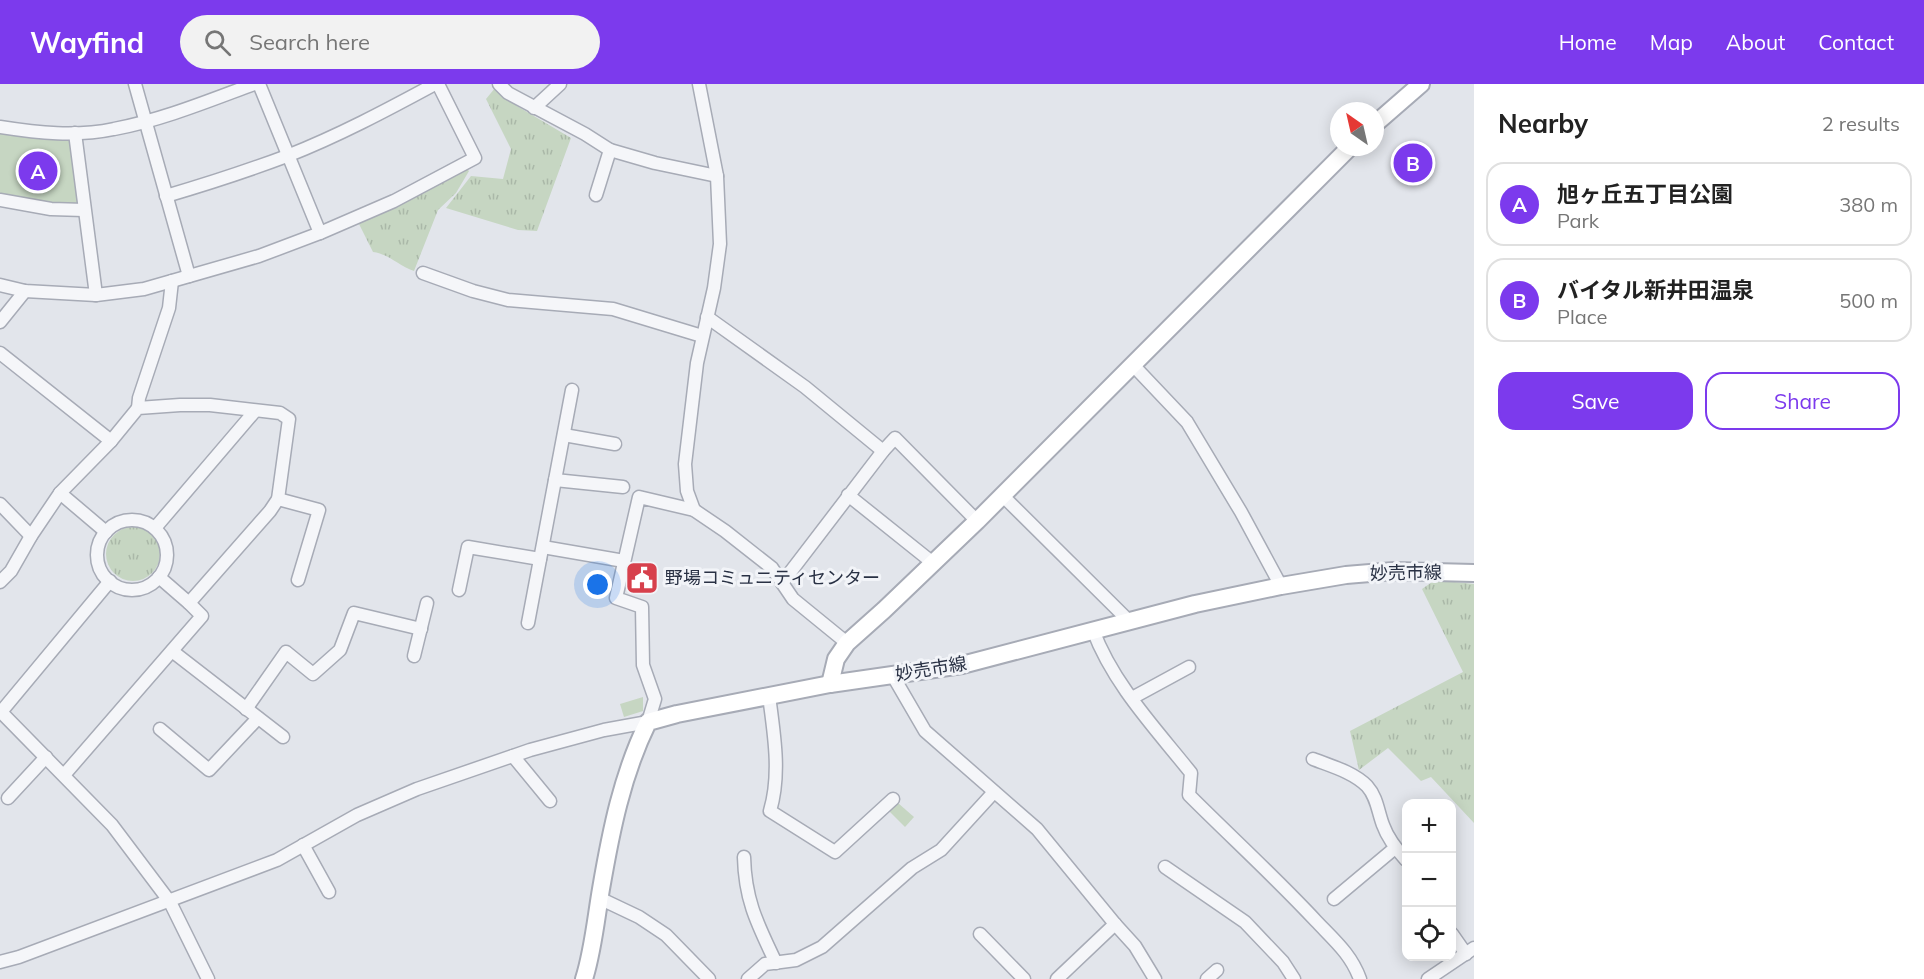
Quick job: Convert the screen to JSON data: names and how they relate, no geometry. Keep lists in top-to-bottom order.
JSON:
{
  "streets": {
    "main road": ["妙売市線"]
  },
  "places": {
    "public building": ["野場コミュニティセンター"]
  },
  "north": "top left",
  "page": {
    "header": "Wayfind",
    "search": "Search here",
    "nav": [
      "Home",
      "Map",
      "About",
      "Contact"
    ],
    "heading": ["Nearby", "2 results"],
    "pins": ["B", "A"],
    "list": [
      {
        "mark": "A",
        "name": "旭ヶ丘五丁目公園",
        "note": "Park",
        "value": "380 m"
      },
      {
        "mark": "B",
        "name": "バイタル新井田温泉",
        "note": "Place",
        "value": "500 m"
      }
    ],
    "buttons": ["Save", "Share"],
    "map_buttons": ["+", "−"]
  }
}
